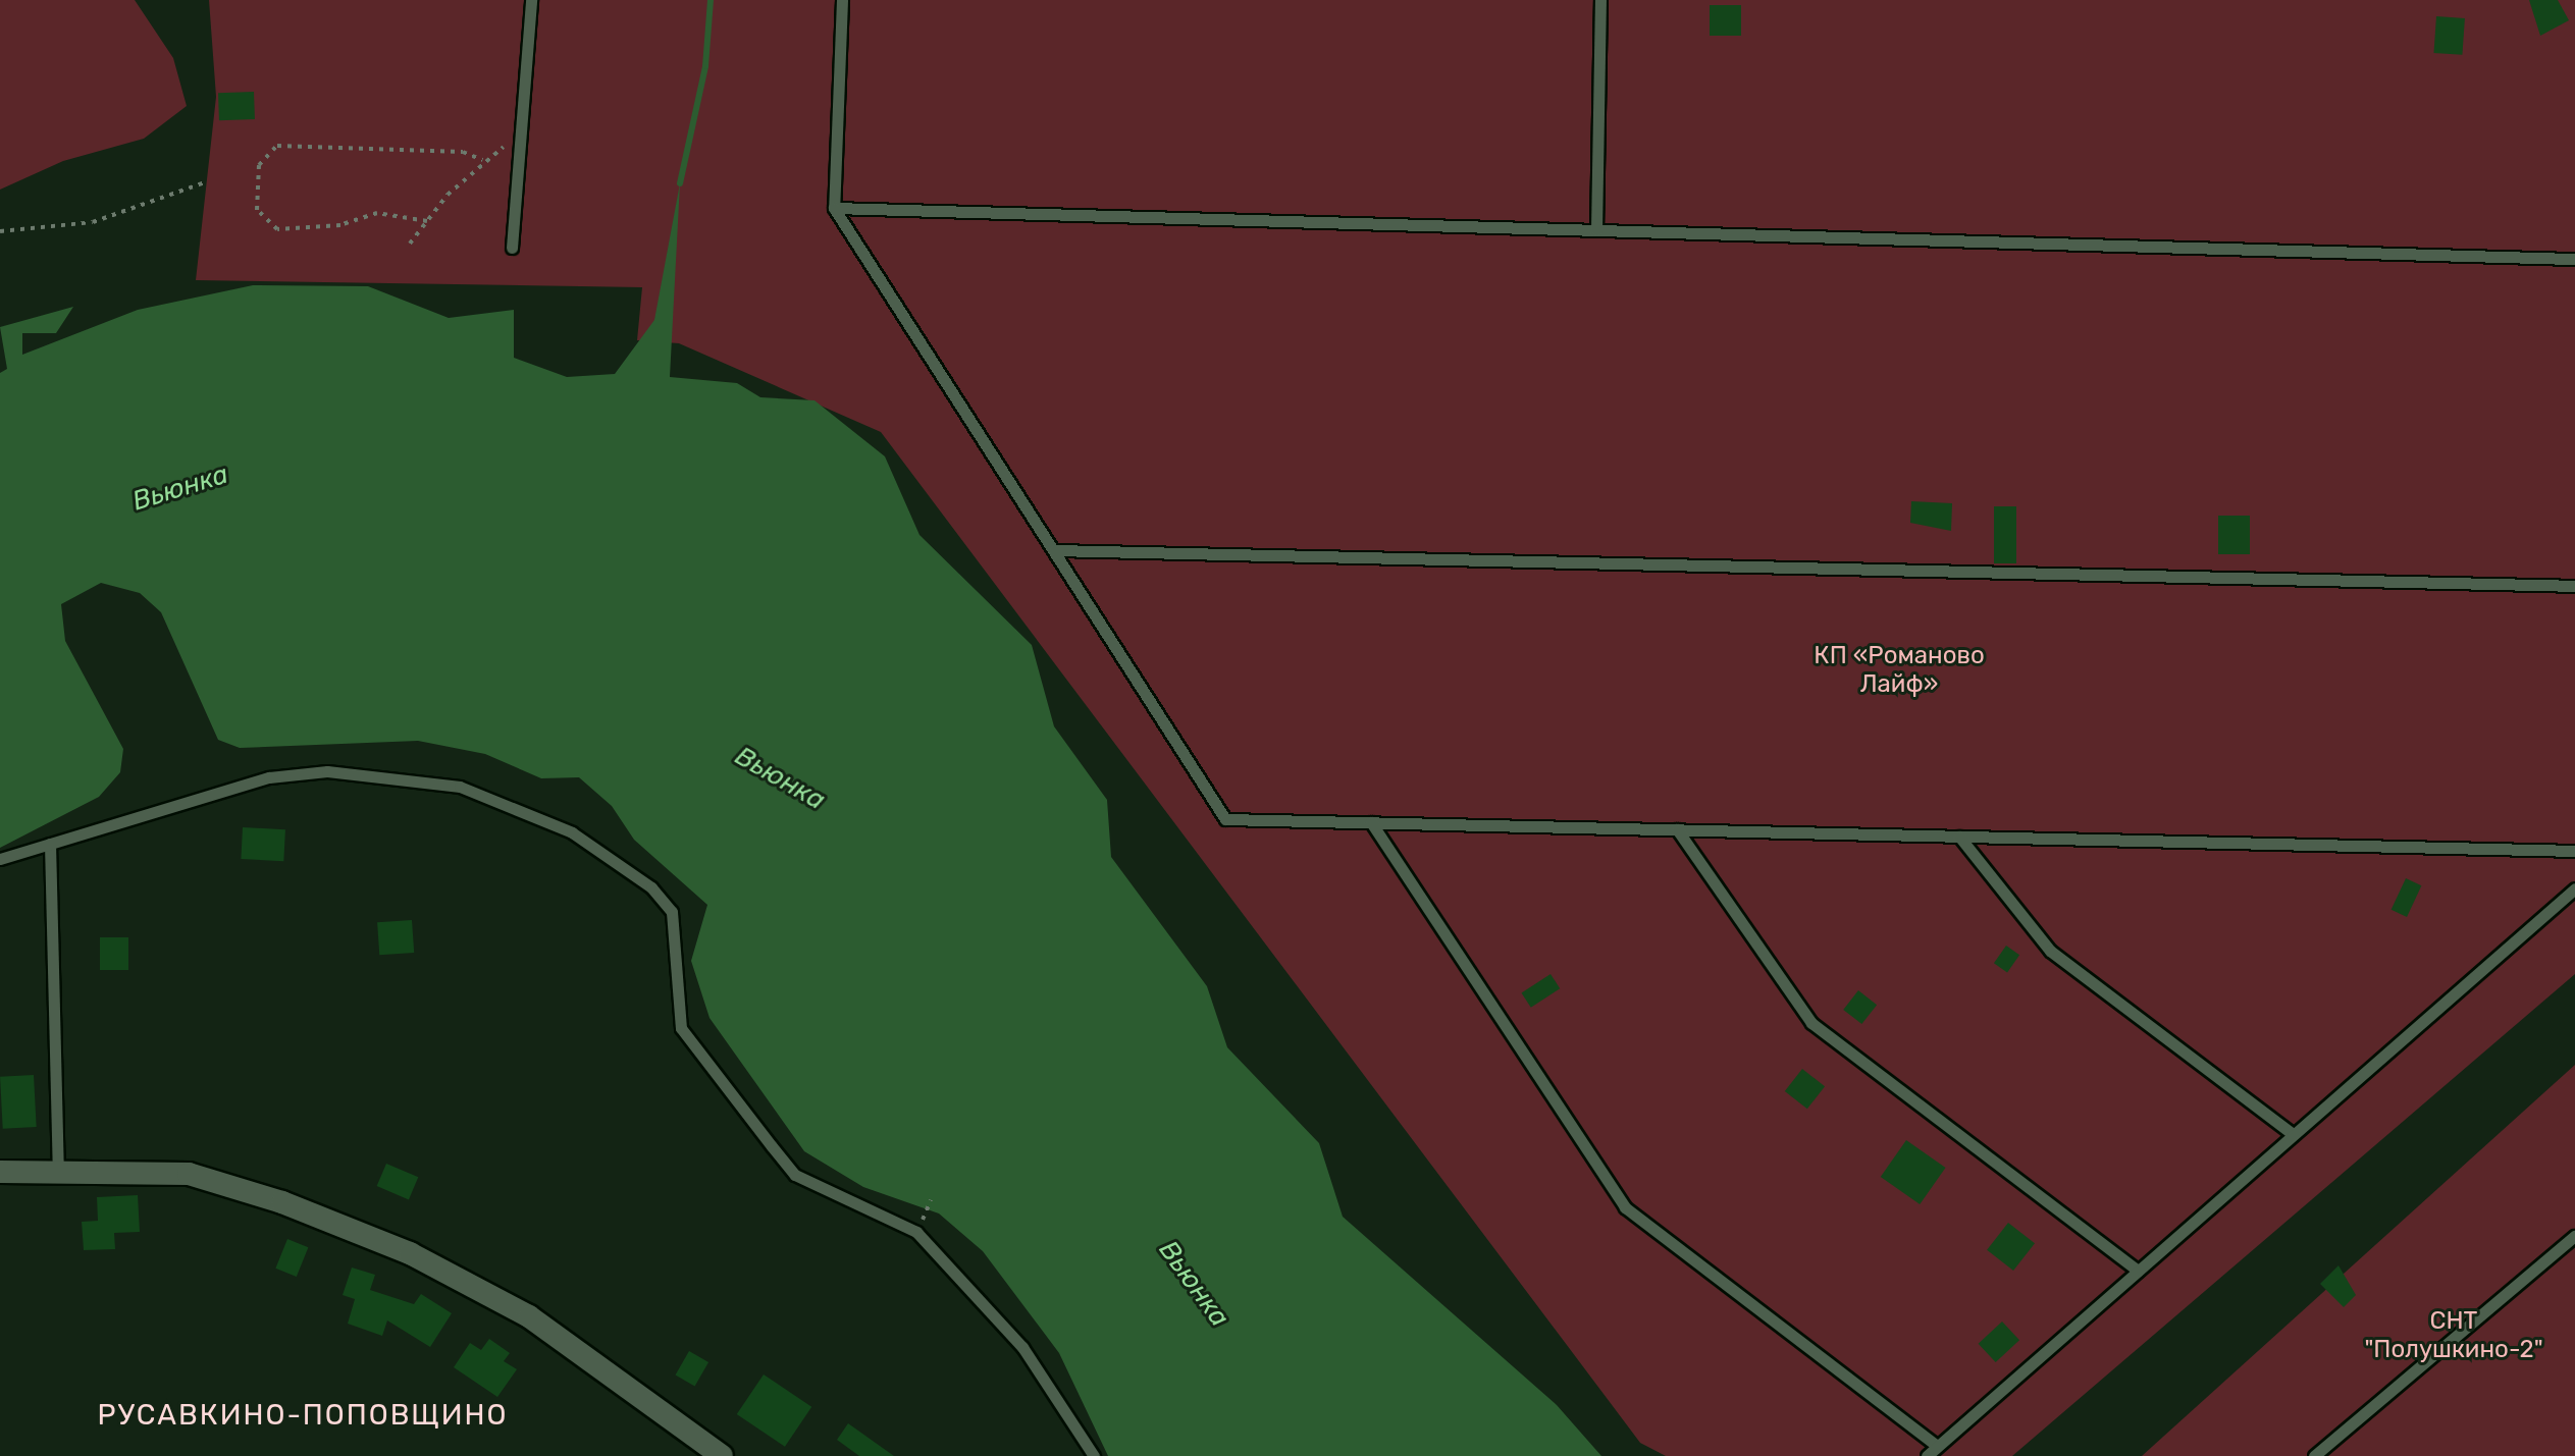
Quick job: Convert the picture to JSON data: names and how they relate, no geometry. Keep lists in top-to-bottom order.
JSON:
{
  "districts": ["РУСАВКИНО-ПОПОВЩИНО"],
  "water": ["Вьюнка"],
  "parks": ["КП «Романово Лайф»", "СНТ \"Полушкино-2\""]
}
